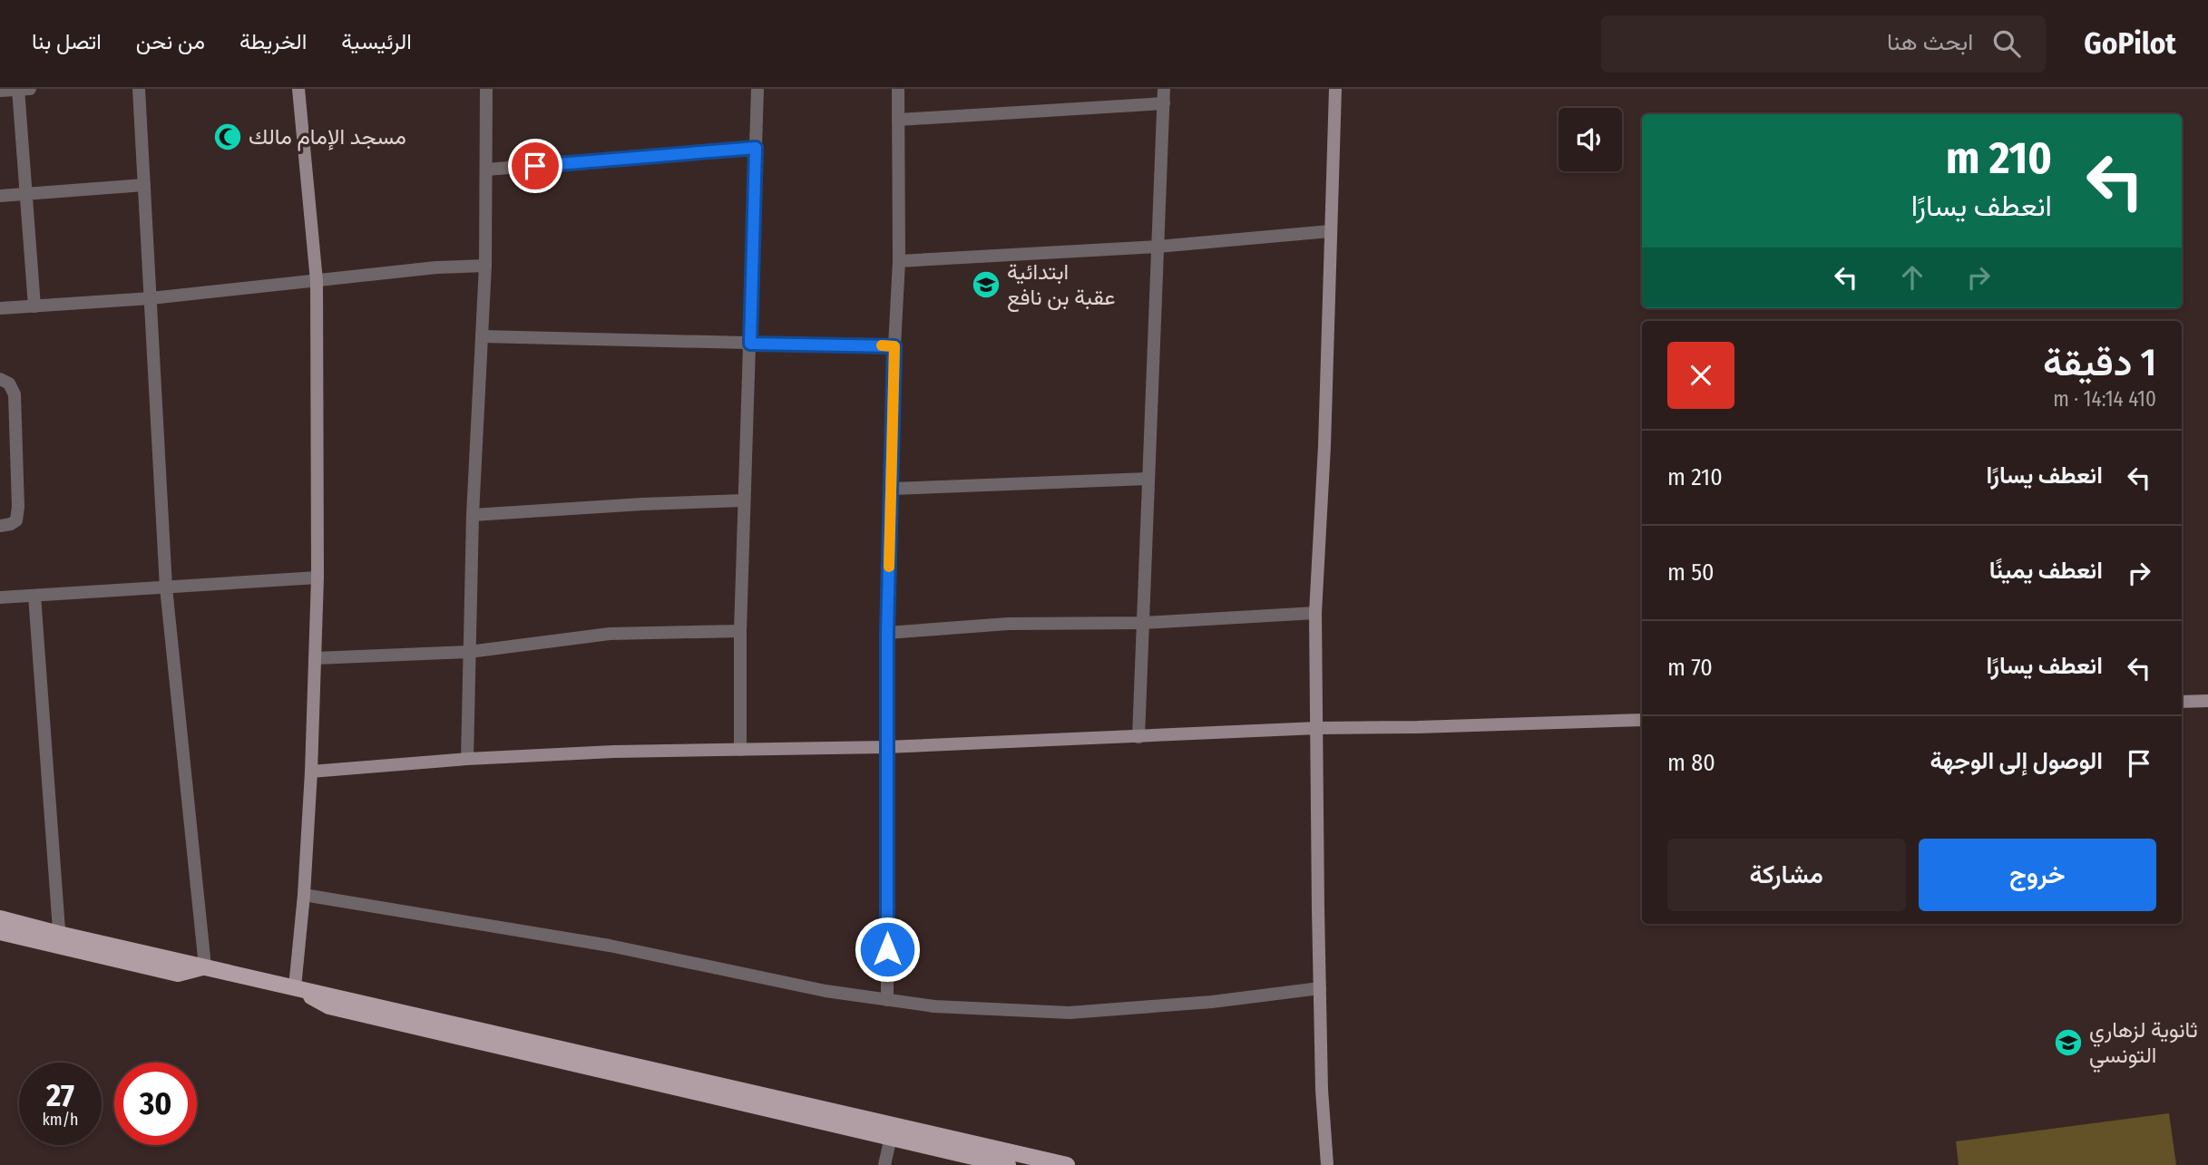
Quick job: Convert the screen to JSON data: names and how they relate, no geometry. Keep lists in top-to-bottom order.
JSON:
{
  "places": {
    "mosque": ["مسجد الإمام مالك"],
    "school or university": ["ابتدائية عقبة بن نافع", "ثانوية لزهاري التونسي"]
  },
  "page": {
    "header": "GoPilot",
    "search": "ابحث هنا",
    "nav": [
      "الرئيسية",
      "الخريطة",
      "من نحن",
      "اتصل بنا"
    ],
    "turn": ["210 m", "انعطف يسارًا"],
    "heading": ["1 دقيقة", "410 m · 14:14"],
    "list": [
      {
        "name": "انعطف يسارًا",
        "value": "210 m"
      },
      {
        "name": "انعطف يمينًا",
        "value": "50 m"
      },
      {
        "name": "انعطف يسارًا",
        "value": "70 m"
      },
      {
        "name": "الوصول إلى الوجهة",
        "value": "80 m"
      }
    ],
    "buttons": ["خروج", "مشاركة"],
    "speed": "27 km/h",
    "limit": "30"
  }
}
